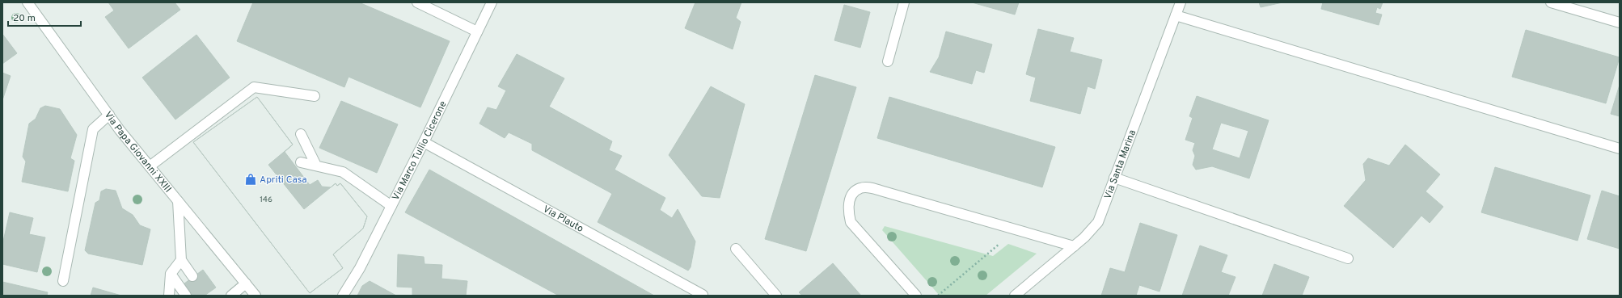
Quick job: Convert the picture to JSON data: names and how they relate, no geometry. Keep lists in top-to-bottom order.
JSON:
{
  "streets": {
    "street": [
      "Via Marco Tullio Cicerone",
      "Via Papa Giovanni XXIII",
      "Via Santa Marina",
      "Via Plauto"
    ]
  },
  "crossings": [
    ["Via Marco Tullio Cicerone", "Via Plauto"]
  ],
  "places": {
    "shop": ["Apriti Casa"]
  },
  "house_numbers": ["146"],
  "scale_bar": "20 m"
}
